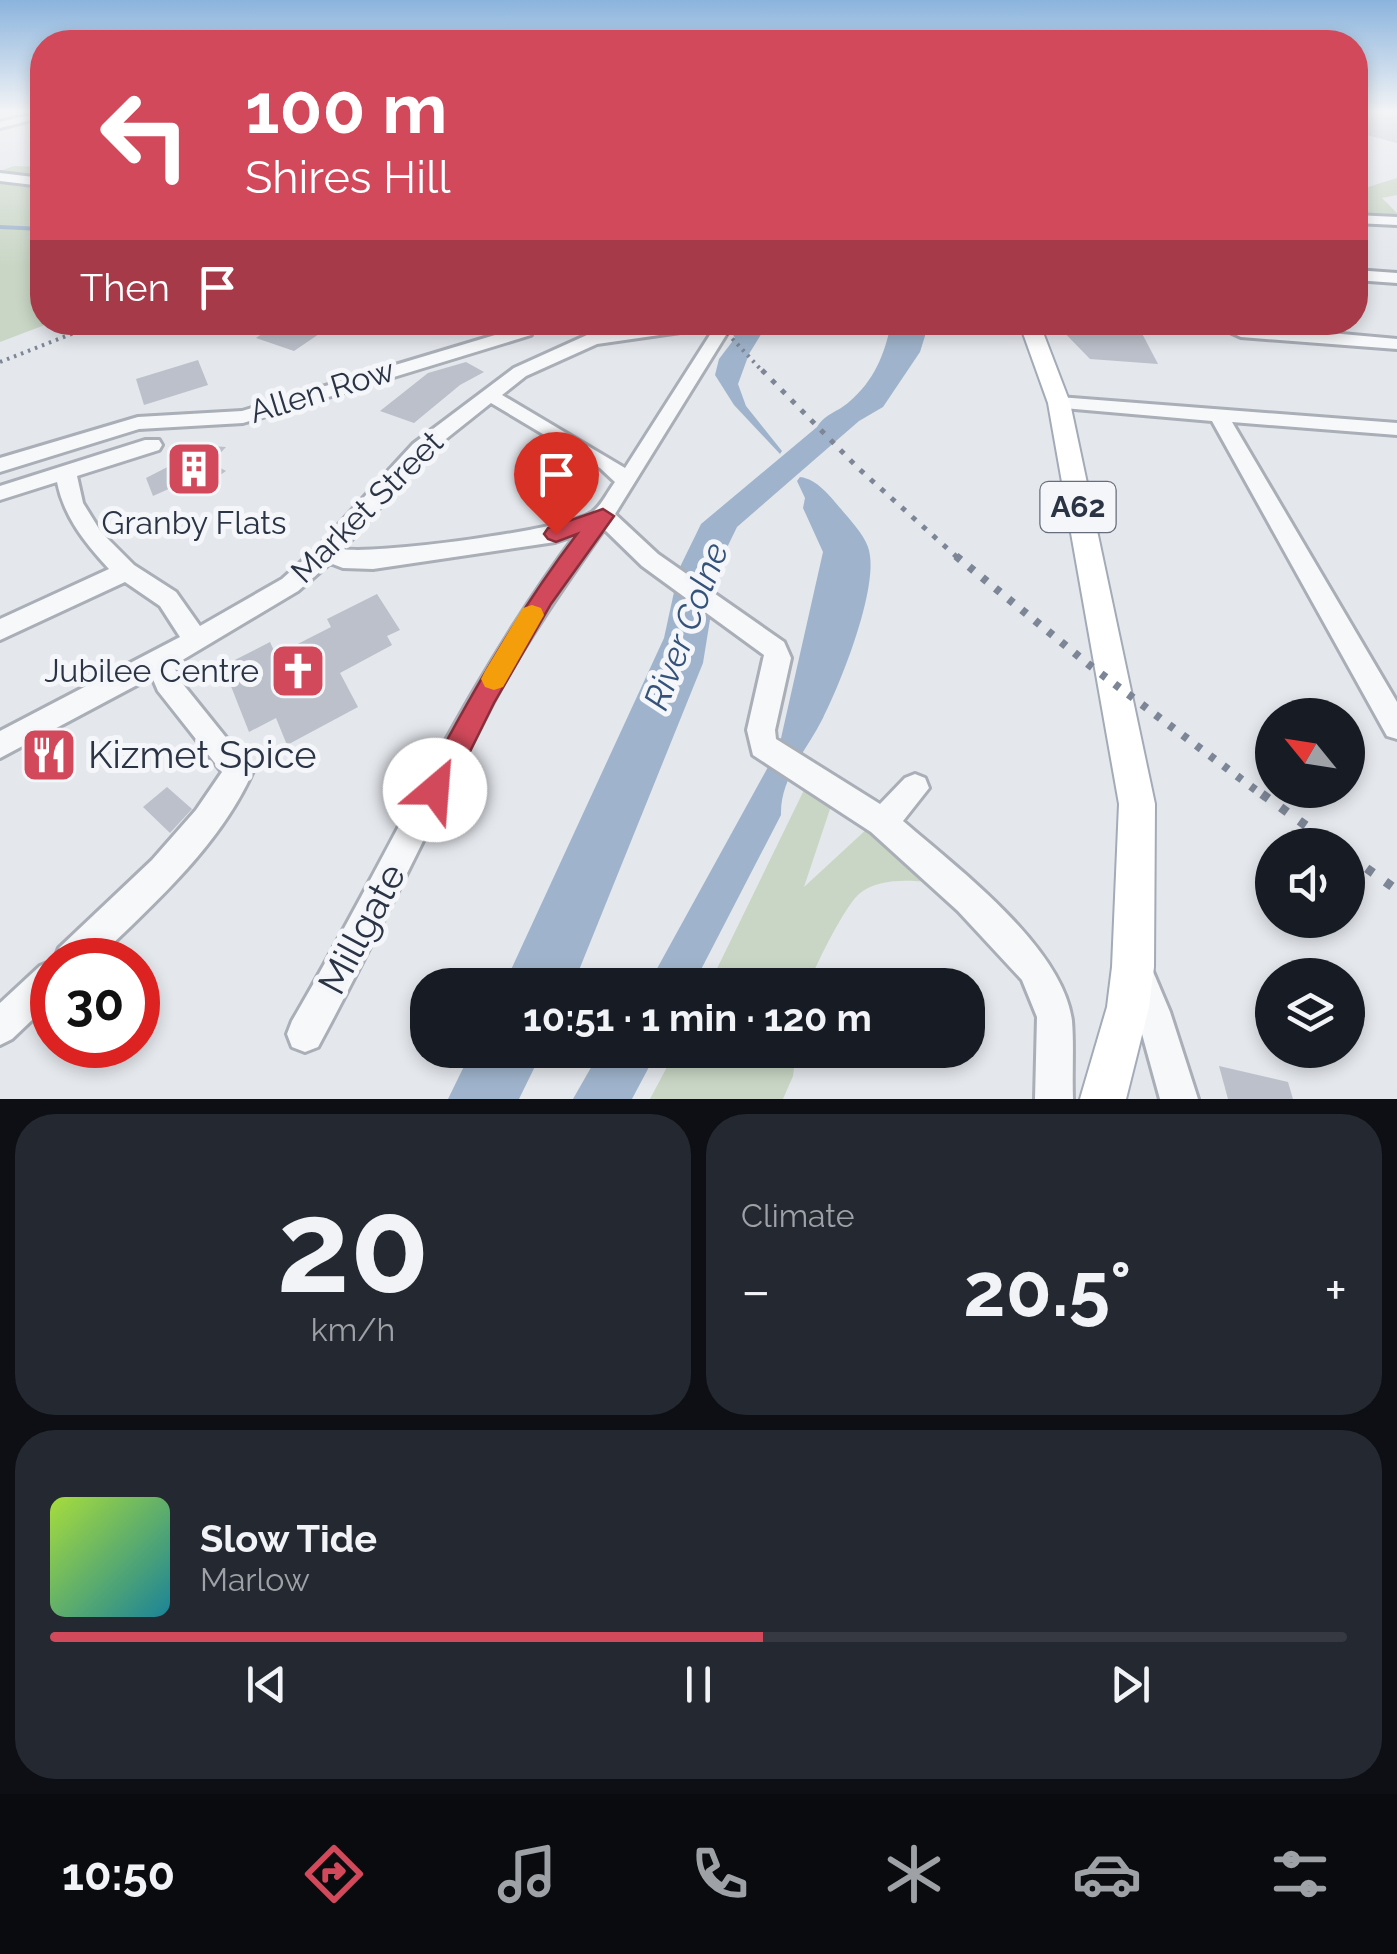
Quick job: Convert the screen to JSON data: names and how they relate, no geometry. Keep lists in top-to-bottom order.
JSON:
{
  "streets": {
    "main road": ["A62"],
    "street": ["Allen Row", "Market Street", "Millgate"]
  },
  "water": ["River Colne"],
  "places": {
    "building": ["Granby Flats"],
    "church": ["Jubilee Centre"],
    "restaurant": ["Kizmet Spice"]
  },
  "north": "top left",
  "page": {
    "turn": ["100 m", "Shires Hill"],
    "then": "Then",
    "limit": "30",
    "trip": "10:51 · 1 min · 120 m",
    "tile": [
      ["20", "km/h"],
      "Climate"
    ],
    "heat": ["−", "20.5°", "+"],
    "song": ["Slow Tide", "Marlow"],
    "tabs": "10:50"
  }
}
